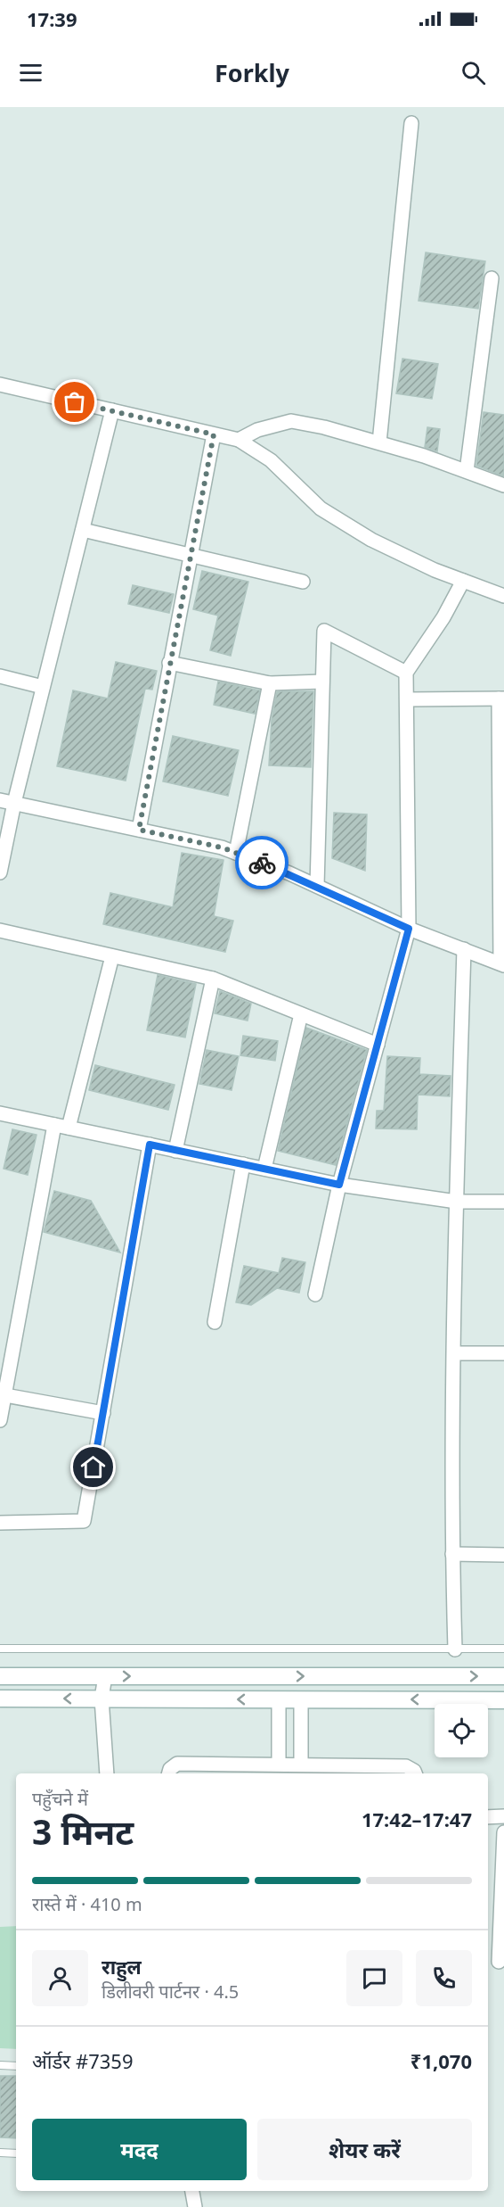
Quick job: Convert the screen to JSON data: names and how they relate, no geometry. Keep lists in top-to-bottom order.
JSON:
{
  "page": {
    "status": "17:39",
    "header": "Forkly",
    "heading": ["3 मिनट", "पहुँचने में", "17:42–17:47"],
    "panel": [
      "राहुल",
      "डिलीवरी पार्टनर · 4.5",
      "ऑर्डर #7359",
      "₹1,070"
    ],
    "bar": "रास्ते में · 410 m",
    "buttons": ["मदद", "शेयर करें"]
  }
}
